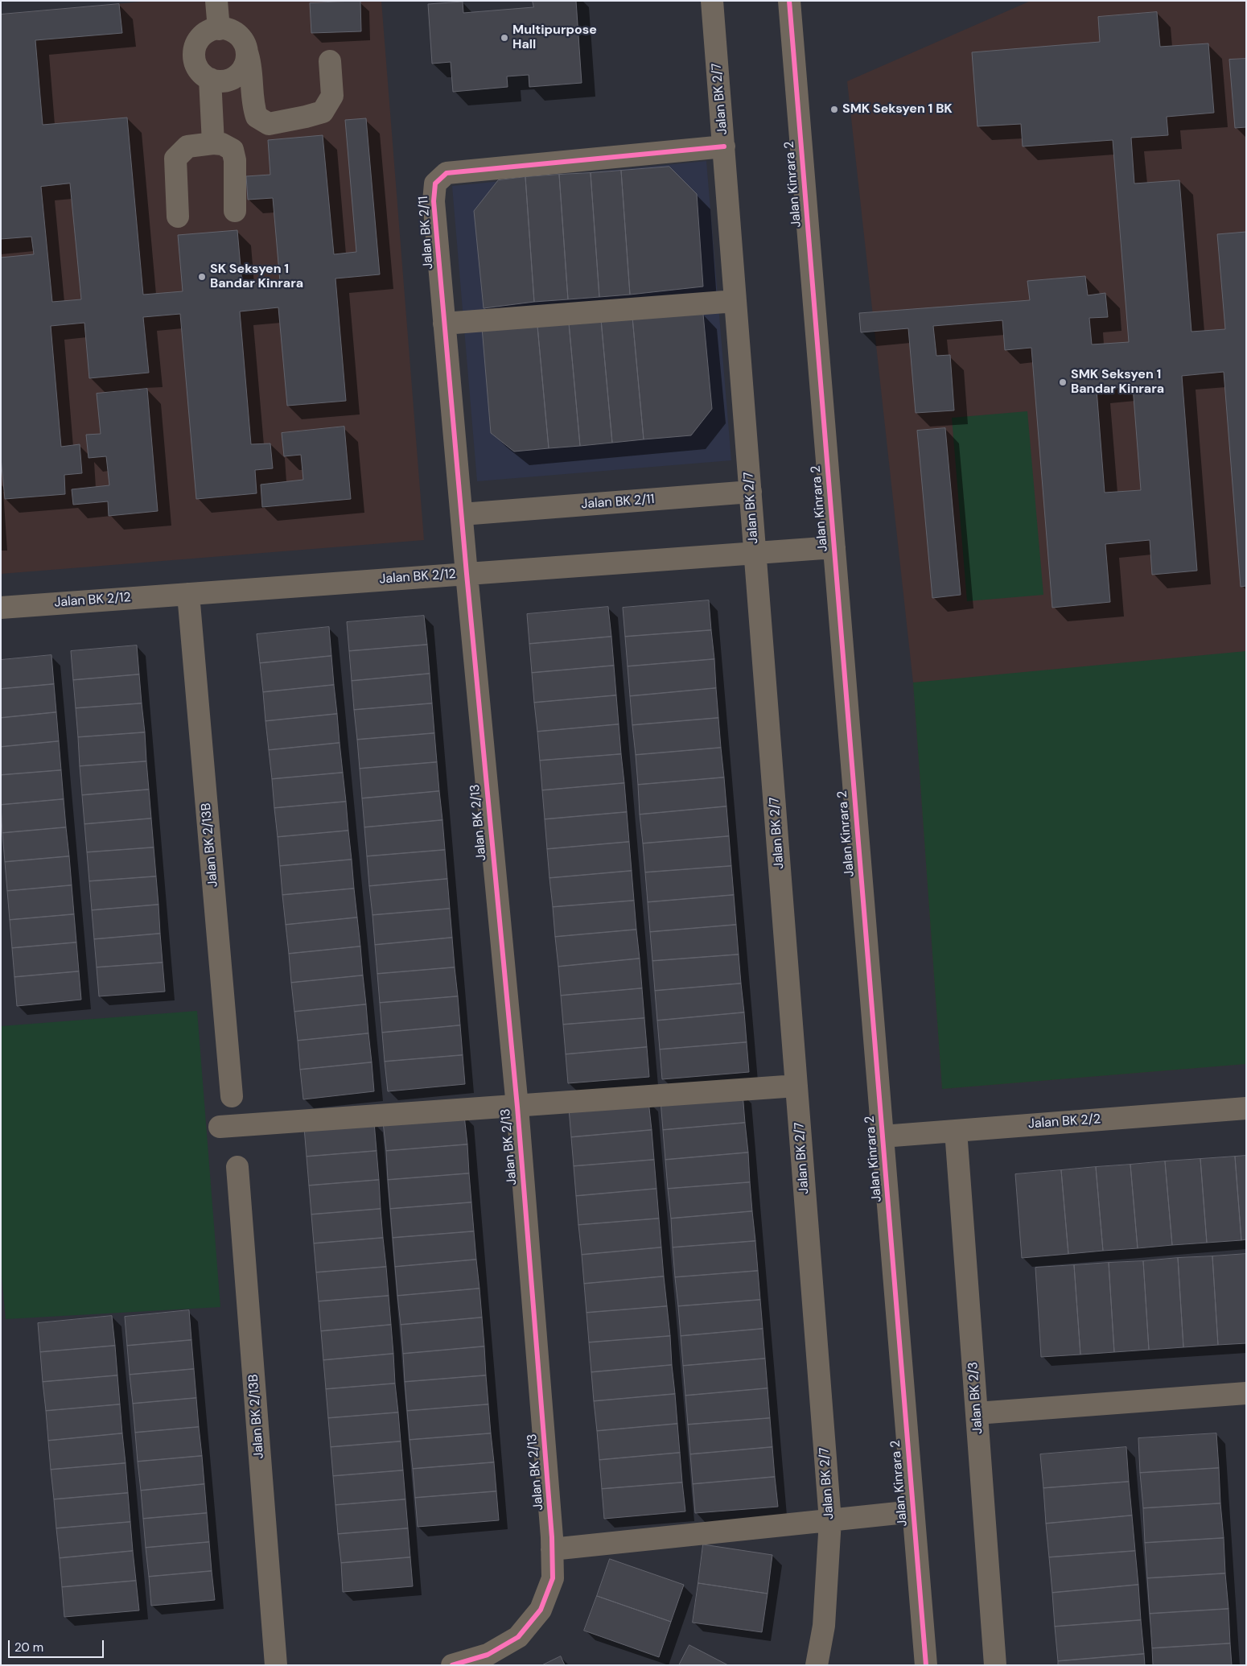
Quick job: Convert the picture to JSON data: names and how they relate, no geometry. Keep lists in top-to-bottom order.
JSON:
{
  "streets": {
    "street": [
      "Jalan BK 2/7",
      "Jalan Kinrara 2",
      "Jalan BK 2/11",
      "Jalan BK 2/12",
      "Jalan BK 2/13",
      "Jalan BK 2/13B",
      "Jalan BK 2/2",
      "Jalan BK 2/3"
    ]
  },
  "crossings": [
    ["Jalan BK 2/7", "Jalan BK 2/11"],
    ["Jalan BK 2/7", "Jalan BK 2/12"],
    ["Jalan Kinrara 2", "Jalan BK 2/12"],
    ["Jalan Kinrara 2", "Jalan BK 2/2"],
    ["Jalan BK 2/11", "Jalan BK 2/12"],
    ["Jalan BK 2/11", "Jalan BK 2/13"],
    ["Jalan BK 2/12", "Jalan BK 2/13"],
    ["Jalan BK 2/12", "Jalan BK 2/13B"],
    ["Jalan BK 2/2", "Jalan BK 2/3"]
  ],
  "places": [
    "Multipurpose Hall",
    "SMK Seksyen 1 BK",
    "SK Seksyen 1 Bandar Kinrara",
    "SMK Seksyen 1 Bandar Kinrara"
  ],
  "scale_bar": "20 m"
}
